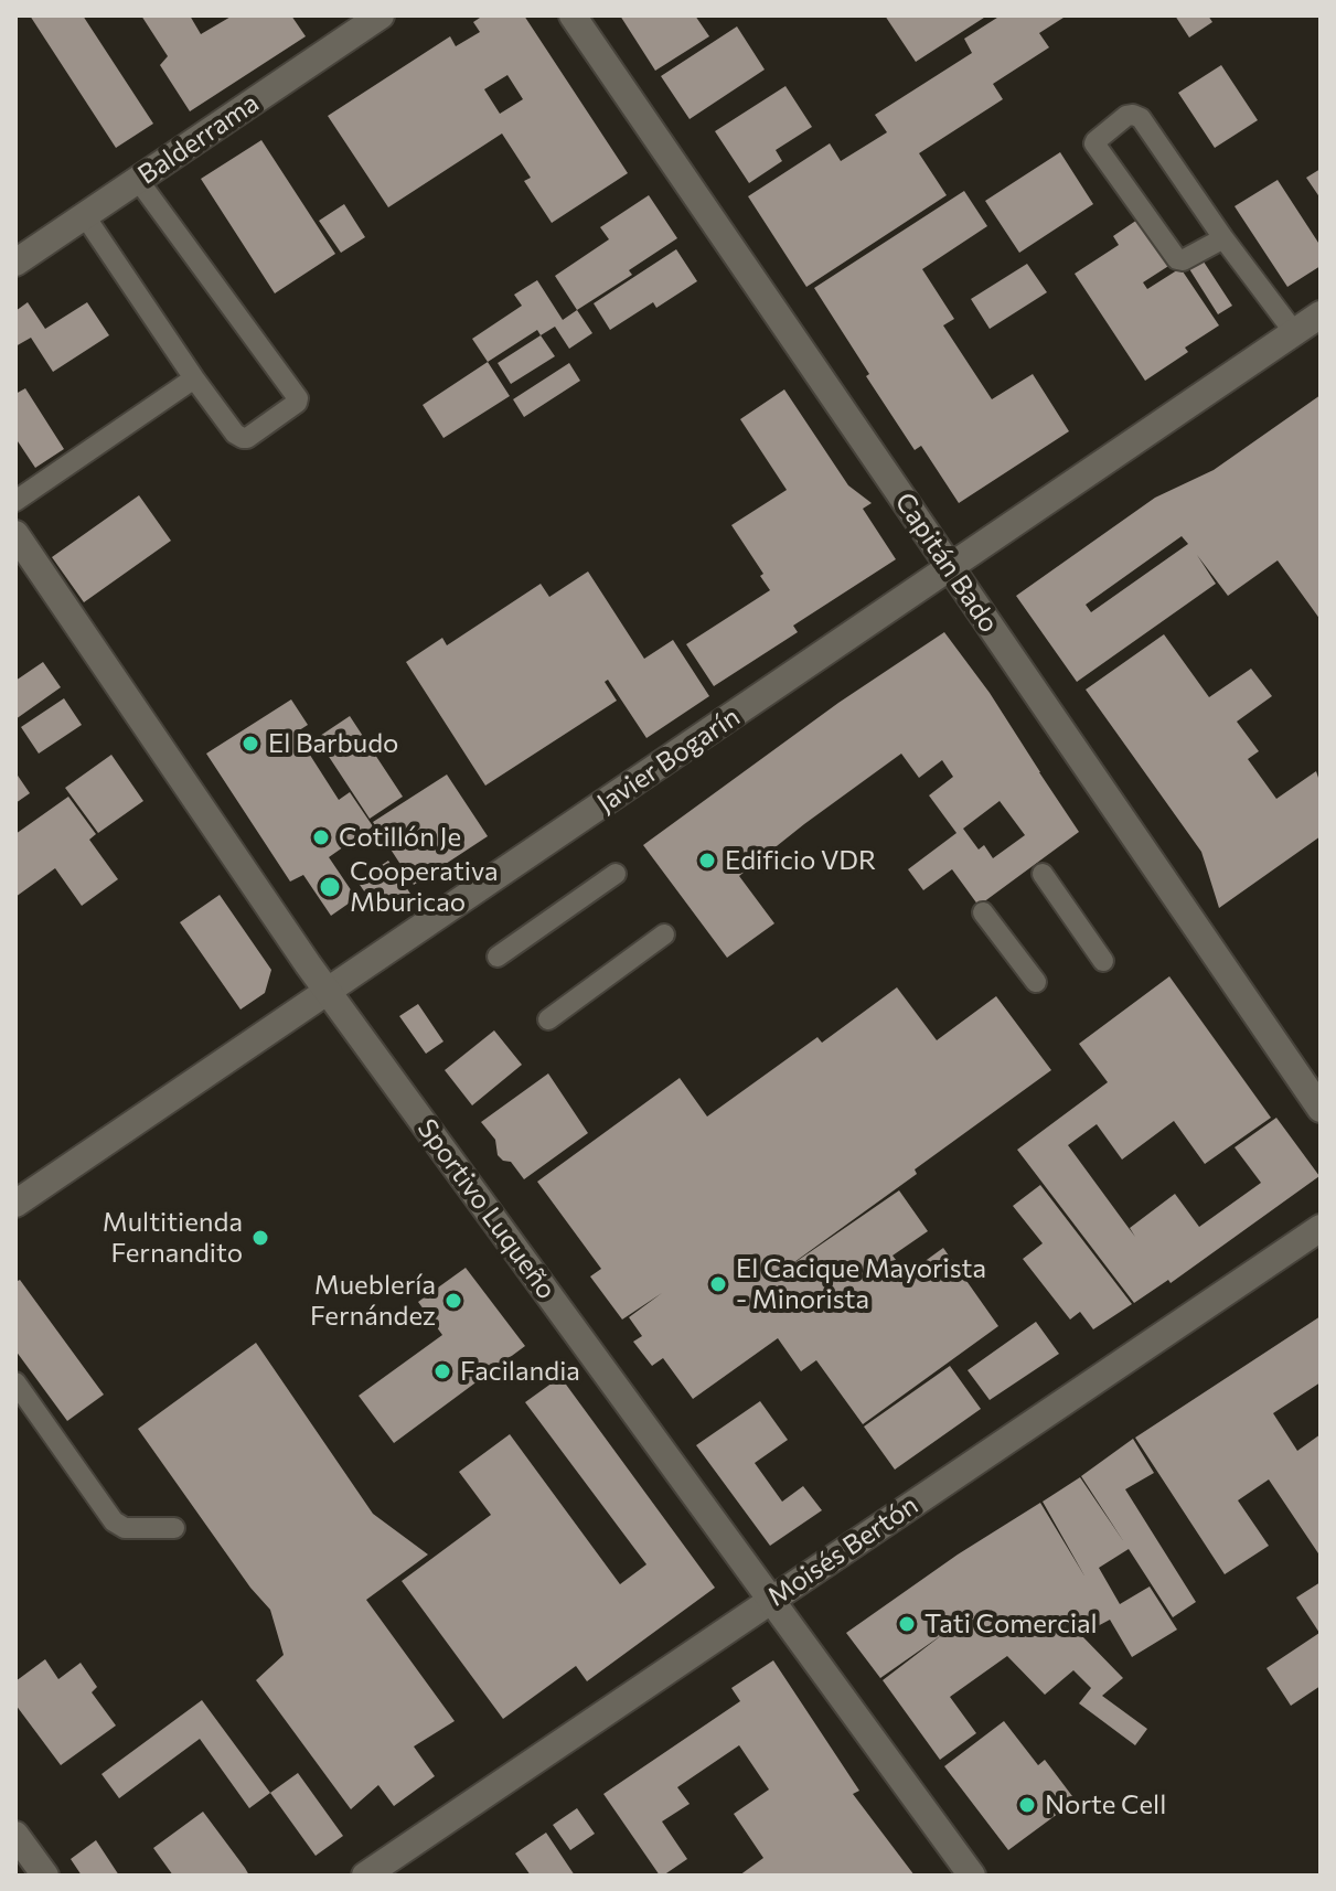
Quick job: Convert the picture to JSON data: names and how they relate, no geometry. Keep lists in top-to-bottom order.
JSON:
{
  "streets": {
    "street": [
      "Balderrama",
      "Capitán Bado",
      "Javier Bogarín",
      "Sportivo Luqueño",
      "Moisés Bertón"
    ]
  },
  "crossings": [
    ["Capitán Bado", "Javier Bogarín"],
    ["Javier Bogarín", "Sportivo Luqueño"],
    ["Sportivo Luqueño", "Moisés Bertón"]
  ],
  "places": [
    "El Barbudo",
    "Cotillón Je",
    "Edificio VDR",
    "Cooperativa Mburicao",
    "Multitienda Fernandito",
    "El Cacique Mayorista - Minorista",
    "Mueblería Fernández",
    "Facilandia",
    "Tati Comercial",
    "Norte Cell"
  ]
}
